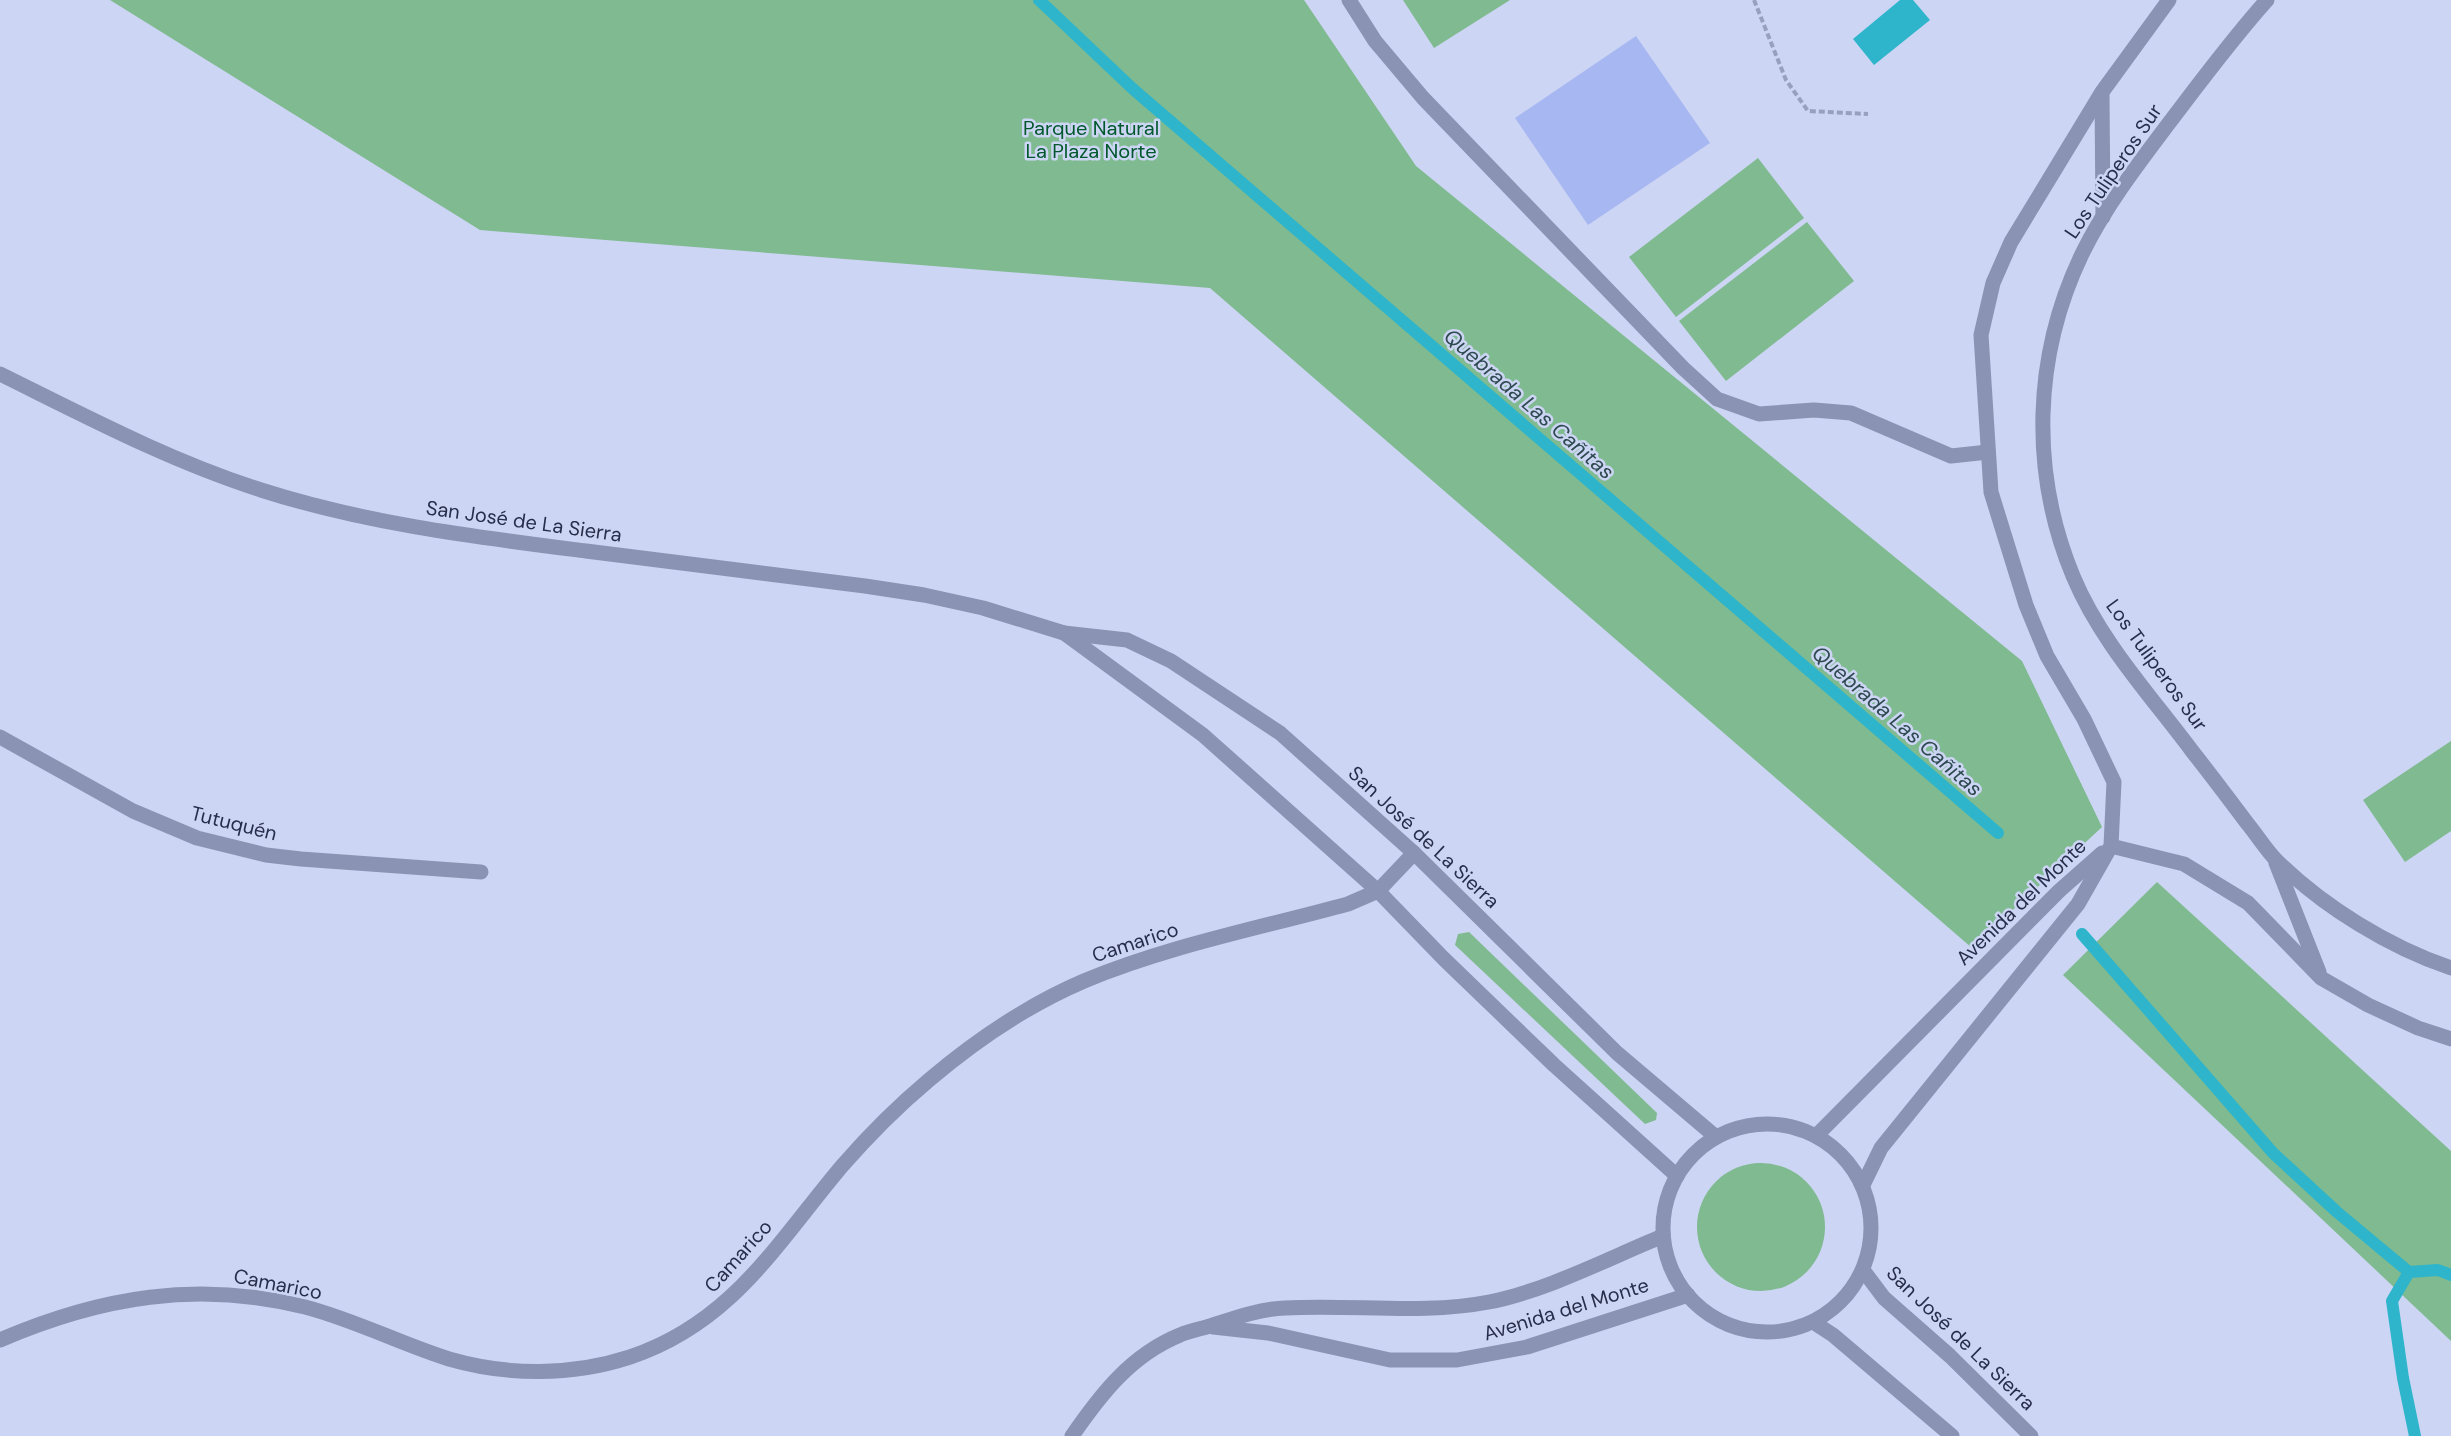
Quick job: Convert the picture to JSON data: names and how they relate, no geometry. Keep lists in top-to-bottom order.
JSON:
{
  "streets": {
    "street": [
      "Los Tuliperos Sur",
      "San José de La Sierra",
      "Tutuquén",
      "Avenida del Monte",
      "Camarico"
    ]
  },
  "crossings": [
    ["San José de La Sierra", "Avenida del Monte"],
    ["San José de La Sierra", "Camarico"]
  ],
  "water": ["Quebrada Las Cañitas"],
  "parks": ["Parque Natural La Plaza Norte"]
}
